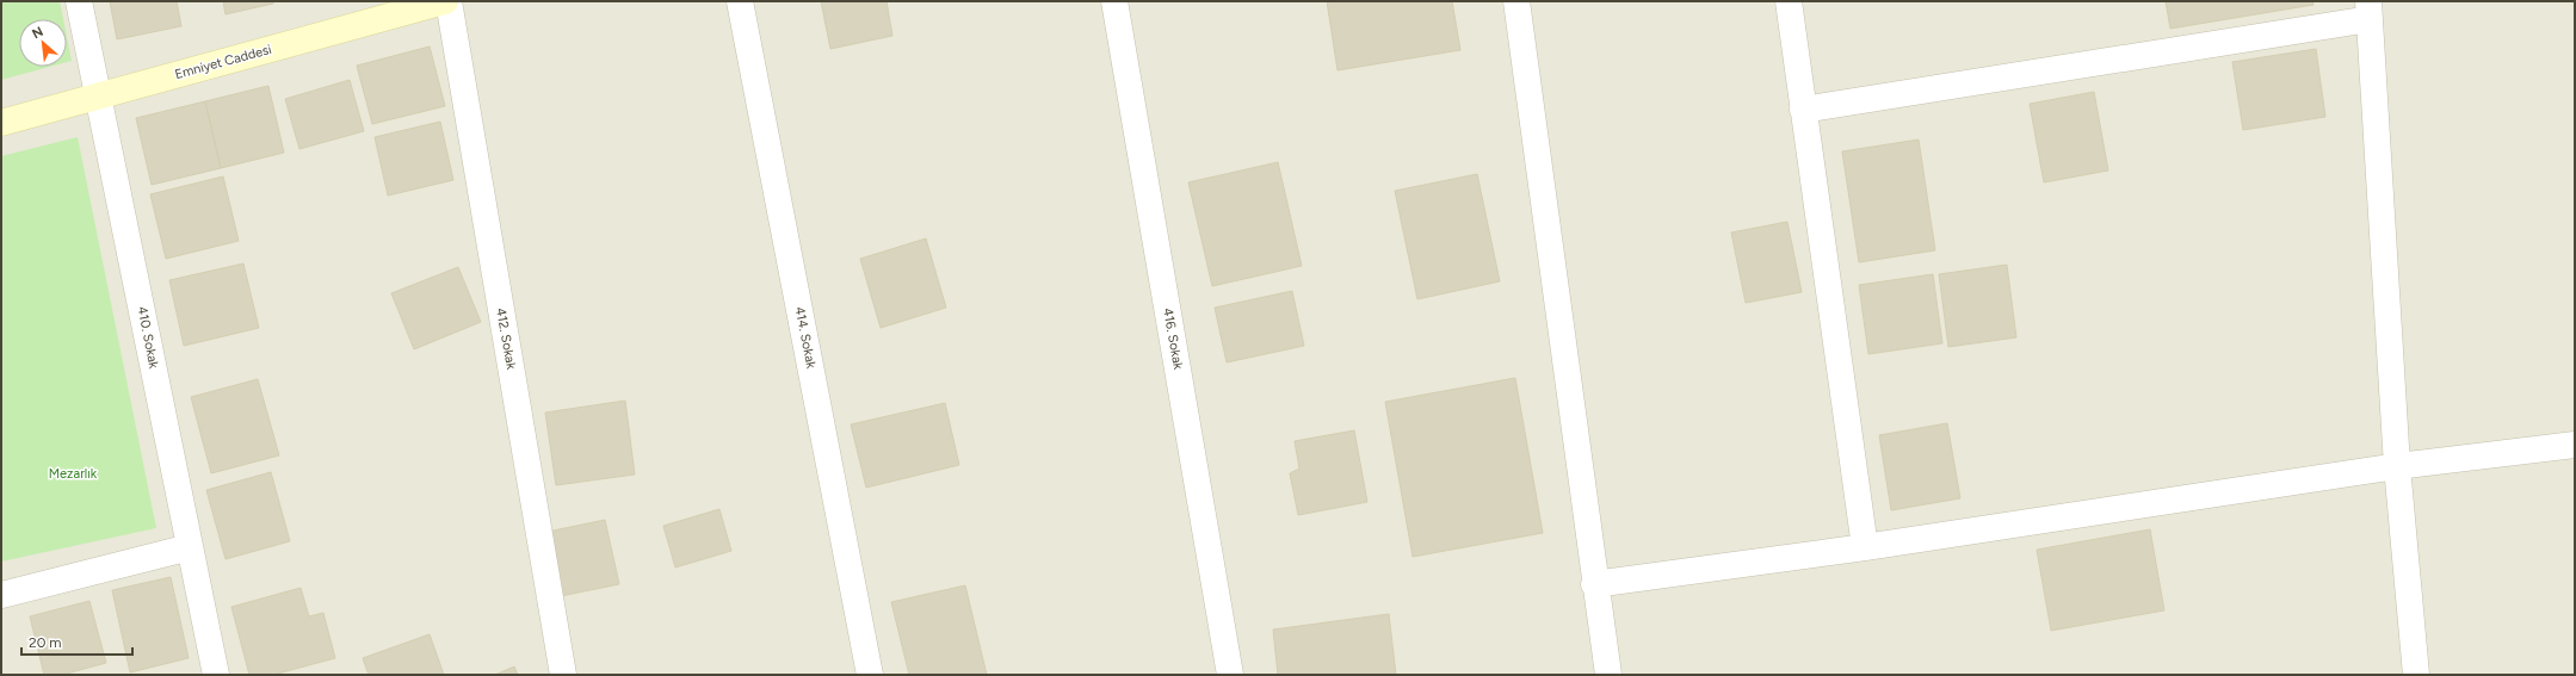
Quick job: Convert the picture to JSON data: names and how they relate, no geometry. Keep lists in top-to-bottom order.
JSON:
{
  "streets": {
    "street": [
      "Emniyet Caddesi",
      "410. Sokak",
      "414. Sokak",
      "412. Sokak",
      "416. Sokak"
    ]
  },
  "crossings": [
    ["Emniyet Caddesi", "410. Sokak"],
    ["Emniyet Caddesi", "412. Sokak"]
  ],
  "parks": ["Mezarlık"],
  "scale_bar": "20 m",
  "north": "top left"
}
